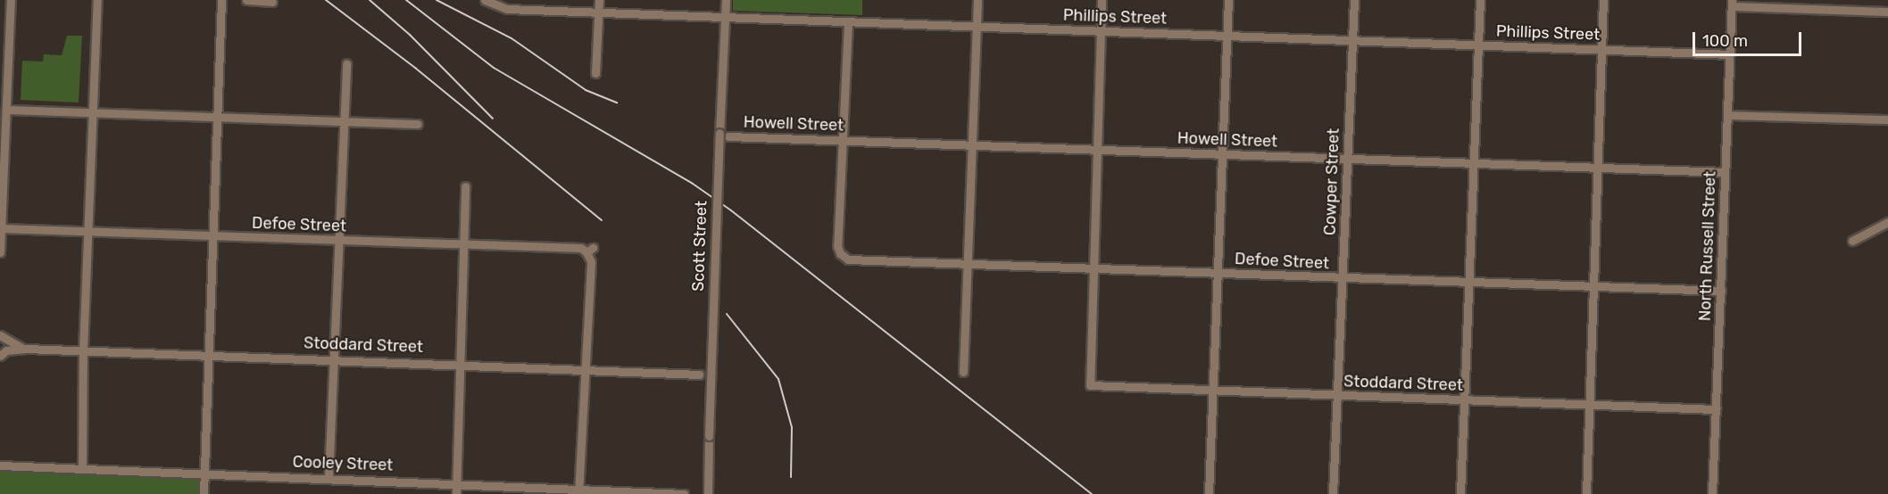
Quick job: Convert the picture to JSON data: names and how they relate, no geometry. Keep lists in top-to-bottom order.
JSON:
{
  "streets": {
    "street": [
      "Phillips Street",
      "Howell Street",
      "Cowper Street",
      "Defoe Street",
      "Scott Street",
      "North Russell Street",
      "Stoddard Street",
      "Cooley Street"
    ]
  },
  "crossings": [
    ["Phillips Street", "Cowper Street"],
    ["Phillips Street", "Scott Street"],
    ["Phillips Street", "North Russell Street"],
    ["Howell Street", "Cowper Street"],
    ["Howell Street", "Defoe Street"],
    ["Howell Street", "North Russell Street"],
    ["Cowper Street", "Defoe Street"],
    ["Cowper Street", "Stoddard Street"],
    ["Defoe Street", "North Russell Street"],
    ["Defoe Street", "Stoddard Street"],
    ["North Russell Street", "Stoddard Street"]
  ],
  "scale_bar": "100 m"
}
